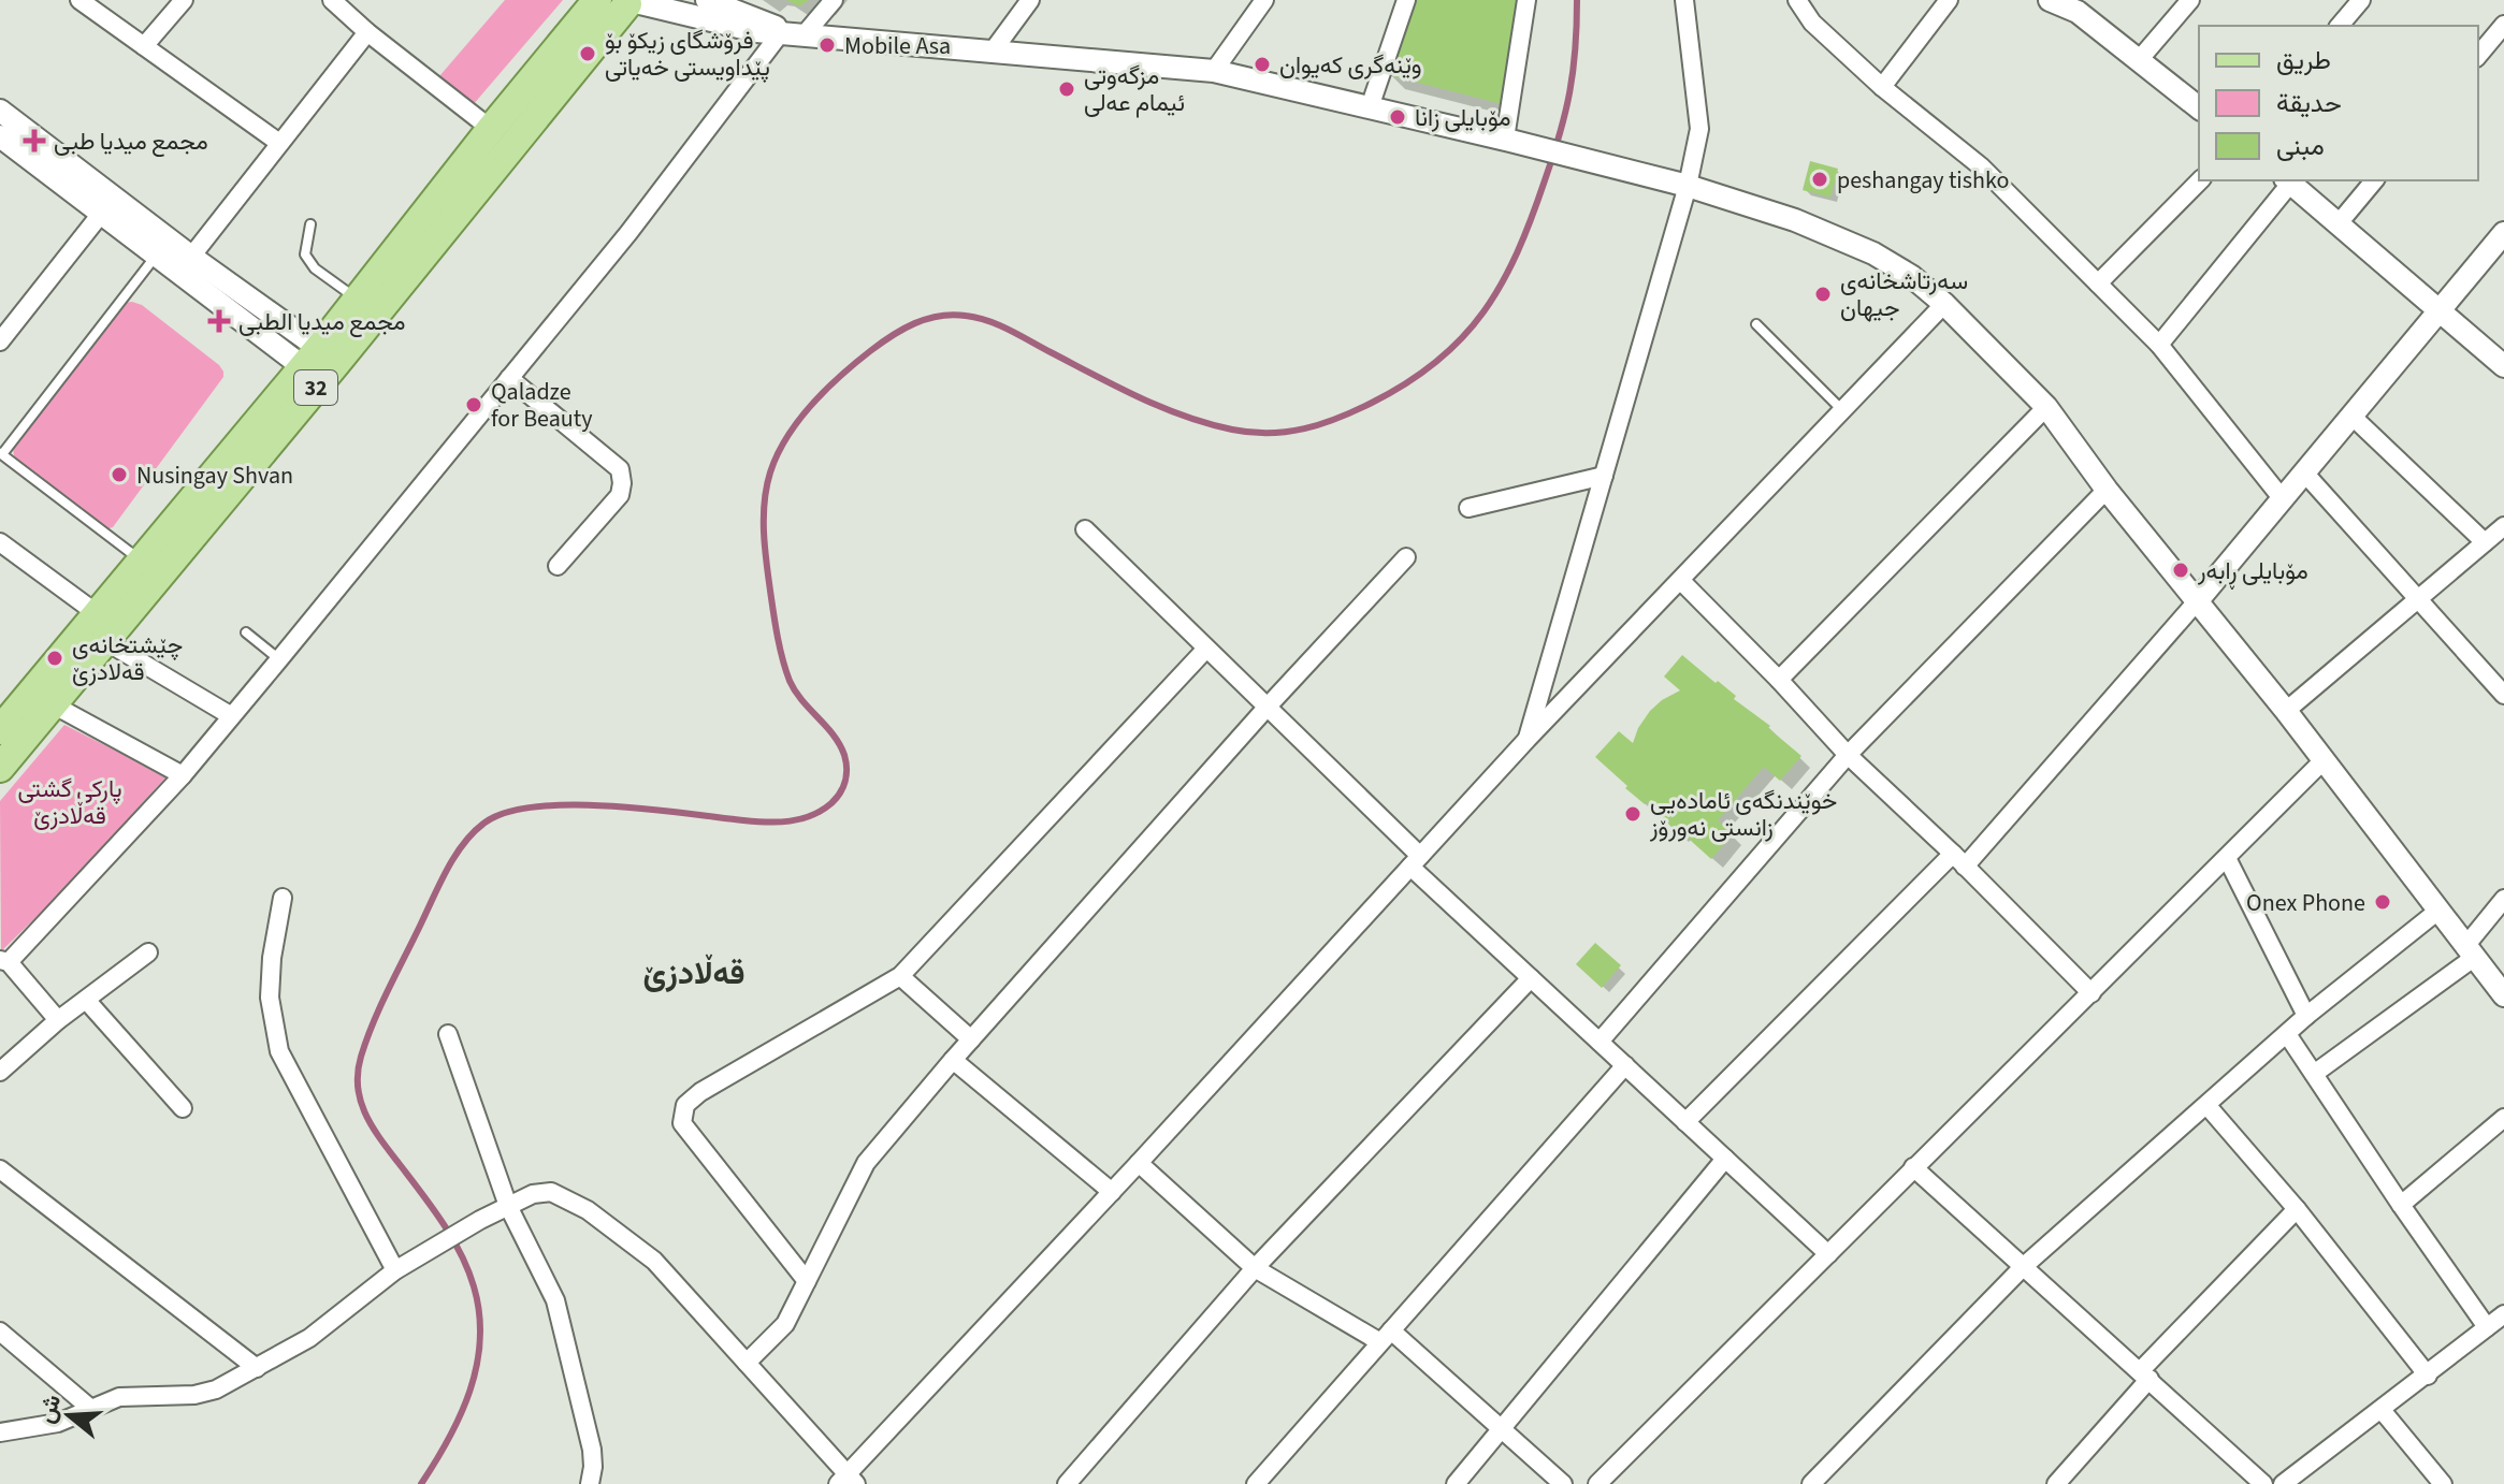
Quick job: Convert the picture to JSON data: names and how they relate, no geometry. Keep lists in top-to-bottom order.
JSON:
{
  "streets": {
    "main road": ["32"]
  },
  "districts": ["قەڵادزێ"],
  "parks": ["پارکی گشتی قەڵادزێ"],
  "places": {
    "other": [
      "Mobile Asa",
      "فرۆشگای زیکۆ بۆ پێداویستی خەیاتی",
      "وێنەگری کەیوان",
      "مزگەوتی ئیمام عەلی",
      "مۆبایلی زانا",
      "peshangay tishko",
      "سەرتاشخانەی جیهان",
      "Qaladze for Beauty",
      "Nusingay Shvan",
      "مۆبایلی ڕابەر",
      "چێشتخانەی قەلادزێ",
      "خوێندنگەی ئامادەیی زانستی نەورۆز",
      "Onex Phone"
    ],
    "health": ["مجمع میدیا طبی", "مجمع میدیا الطبی"]
  },
  "legend": ["طريق", "حديقة", "مبنى"],
  "north": "left"
}
